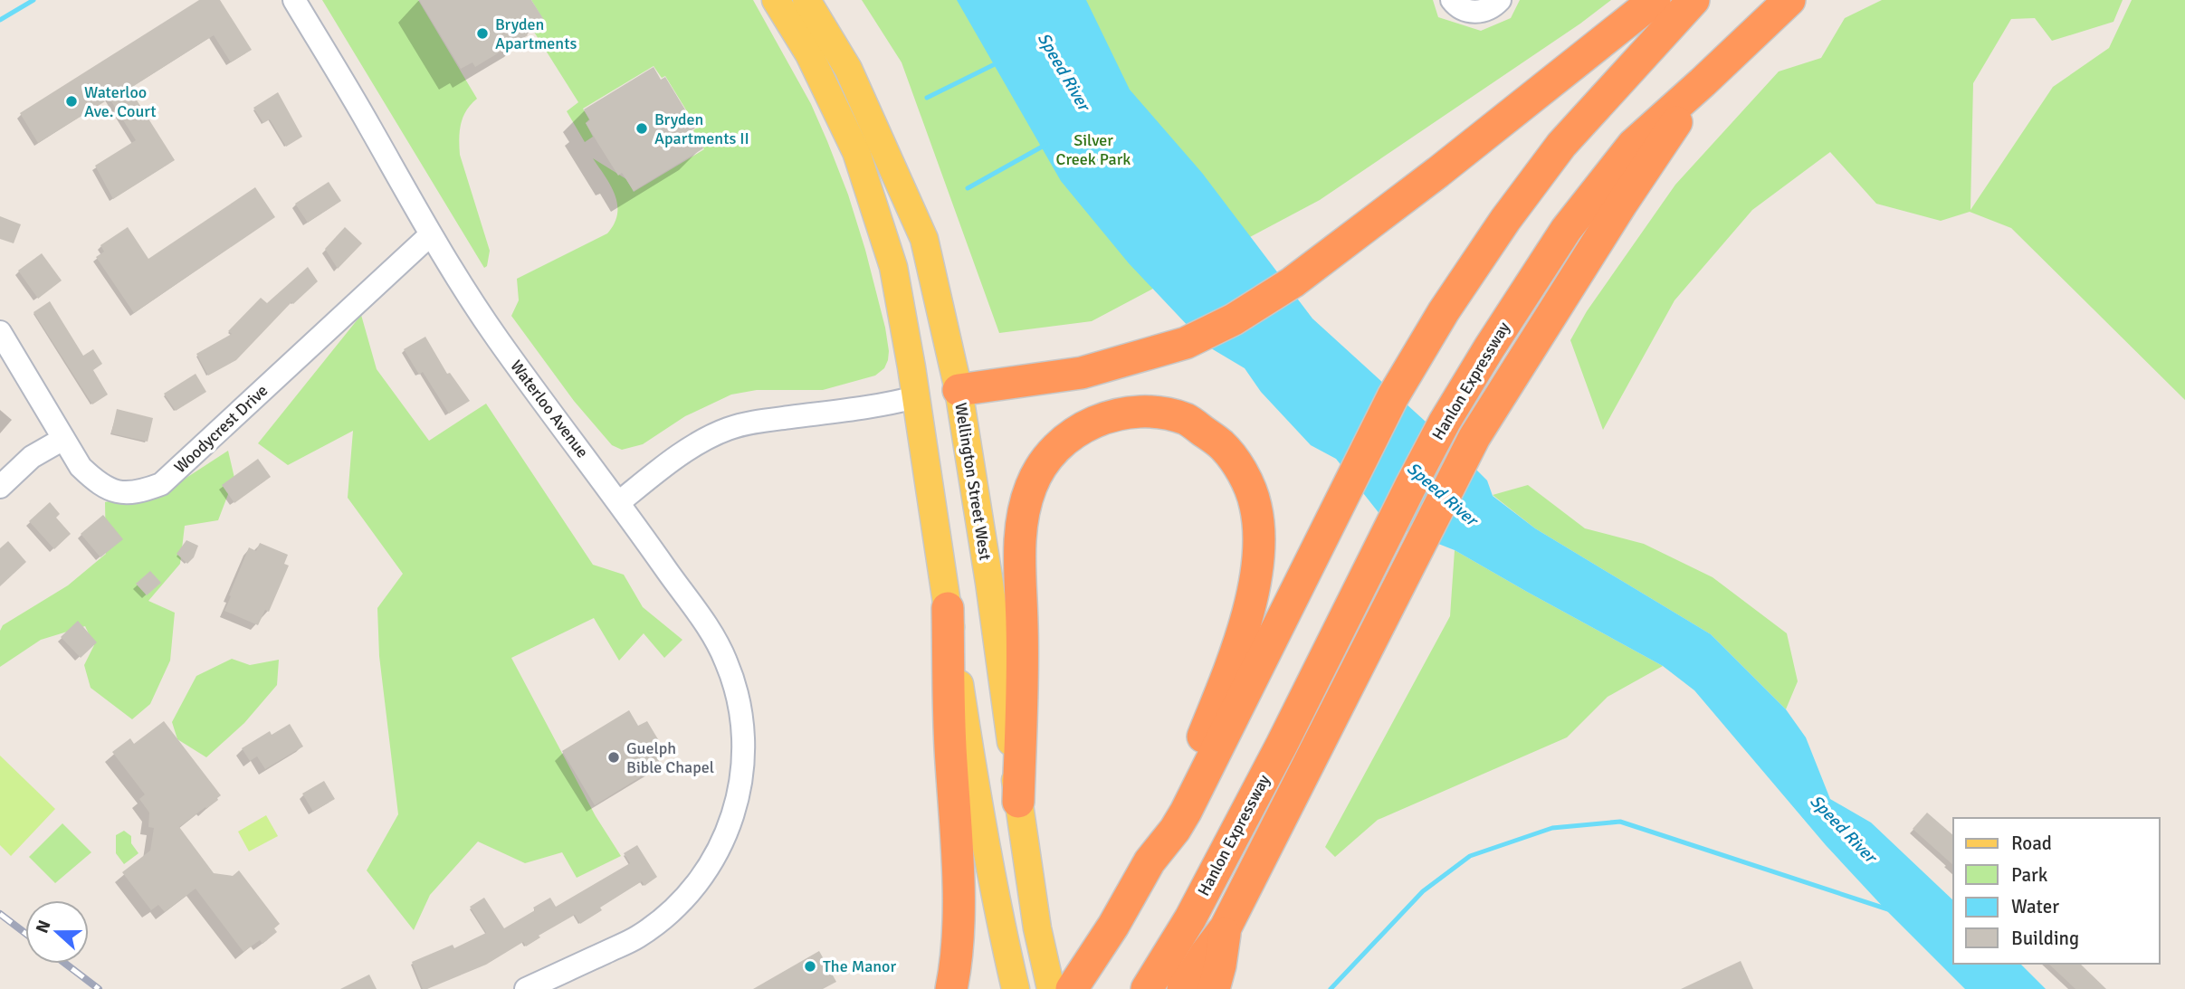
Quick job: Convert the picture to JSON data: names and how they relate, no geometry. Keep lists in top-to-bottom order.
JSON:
{
  "streets": {
    "highway": ["Hanlon Expressway"],
    "main road": ["Wellington Street West"],
    "street": ["Waterloo Avenue", "Woodycrest Drive"]
  },
  "crossings": [
    ["Waterloo Avenue", "Woodycrest Drive"]
  ],
  "water": ["Speed River"],
  "parks": ["Silver Creek Park"],
  "places": [
    "Bryden Apartments",
    "Waterloo Ave. Court",
    "Bryden Apartments II",
    "Guelph Bible Chapel",
    "The Manor"
  ],
  "legend": [
    "Road",
    "Park",
    "Water",
    "Building"
  ],
  "north": "left"
}
